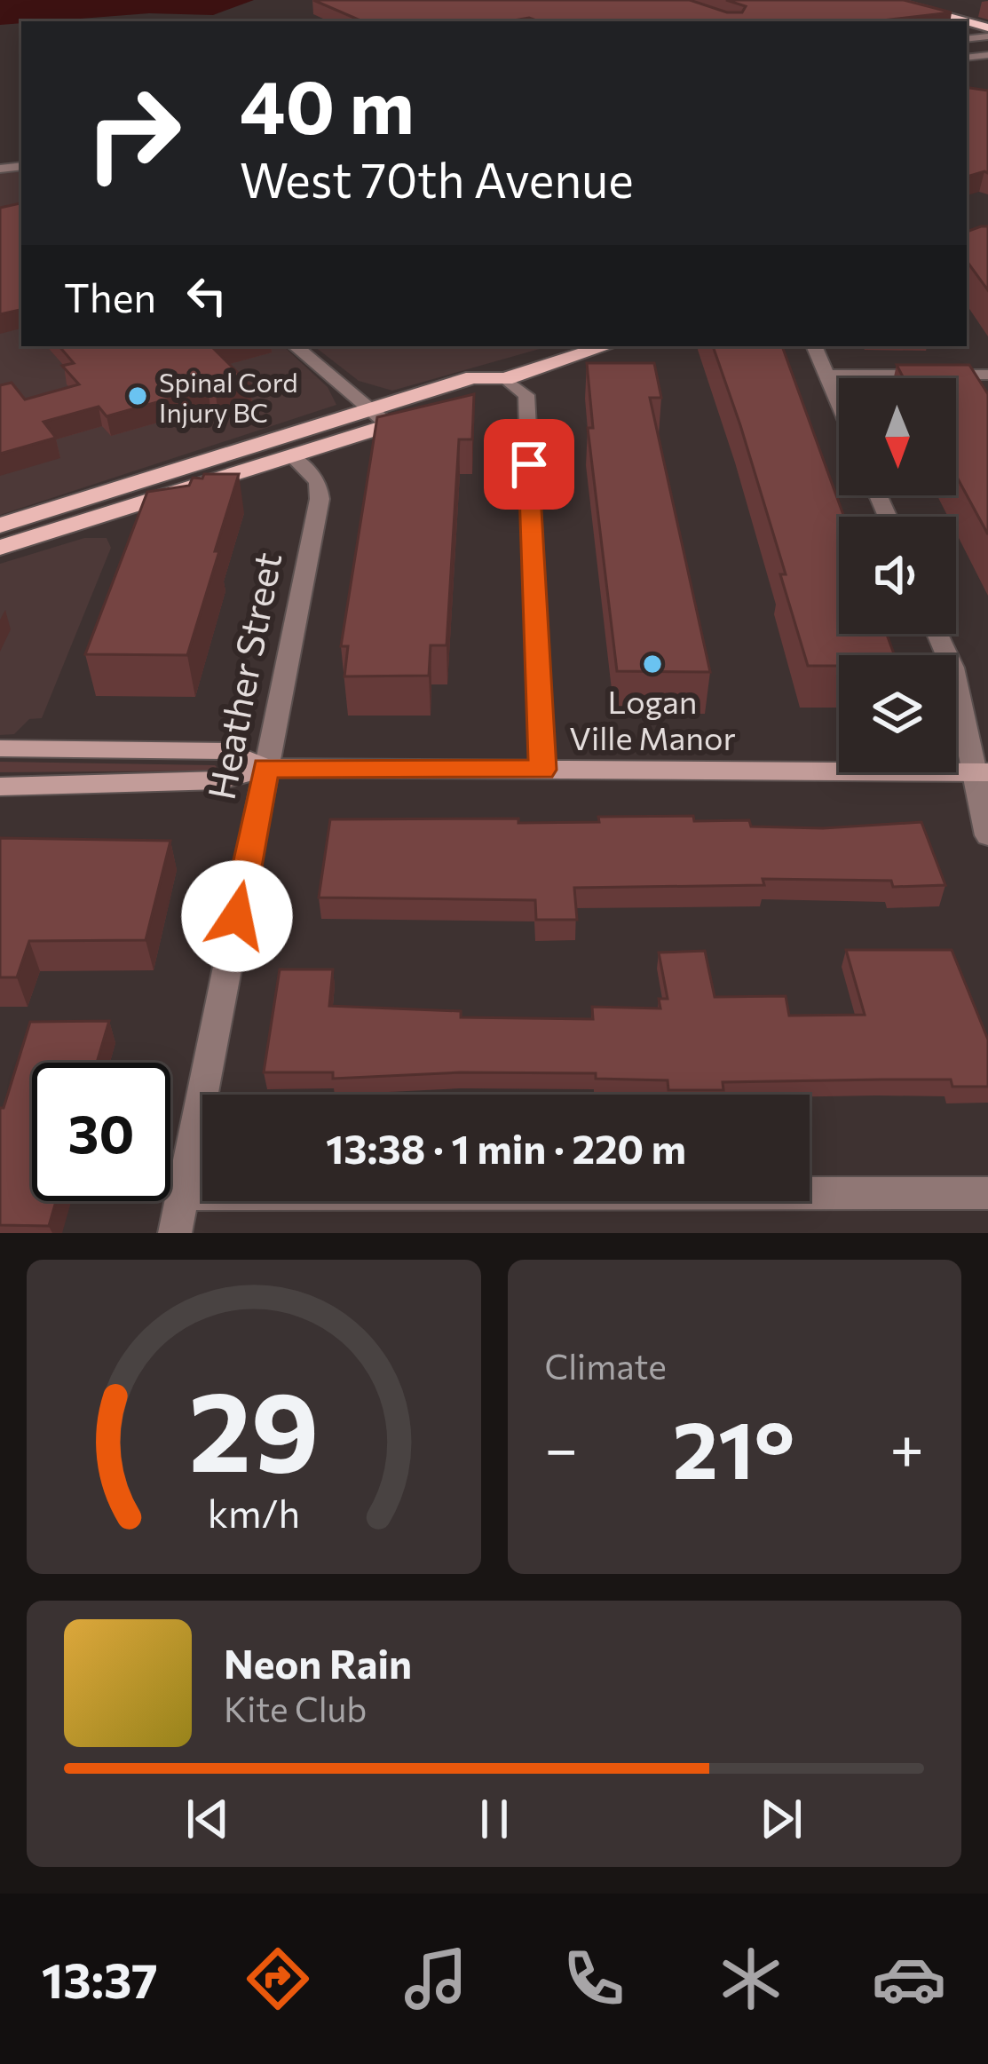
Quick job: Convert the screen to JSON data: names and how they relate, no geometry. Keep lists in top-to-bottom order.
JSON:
{
  "streets": {
    "street": ["Heather Street"]
  },
  "places": ["Spinal Cord Injury BC", "Logan Ville Manor"],
  "north": "bottom",
  "page": {
    "turn": ["40 m", "West 70th Avenue"],
    "then": "Then",
    "limit": "30",
    "trip": "13:38 · 1 min · 220 m",
    "tile": "Climate",
    "heat": ["−", "21°", "+"],
    "song": ["Neon Rain", "Kite Club"],
    "tabs": "13:37",
    "gauge": ["29", "km/h"]
  }
}
